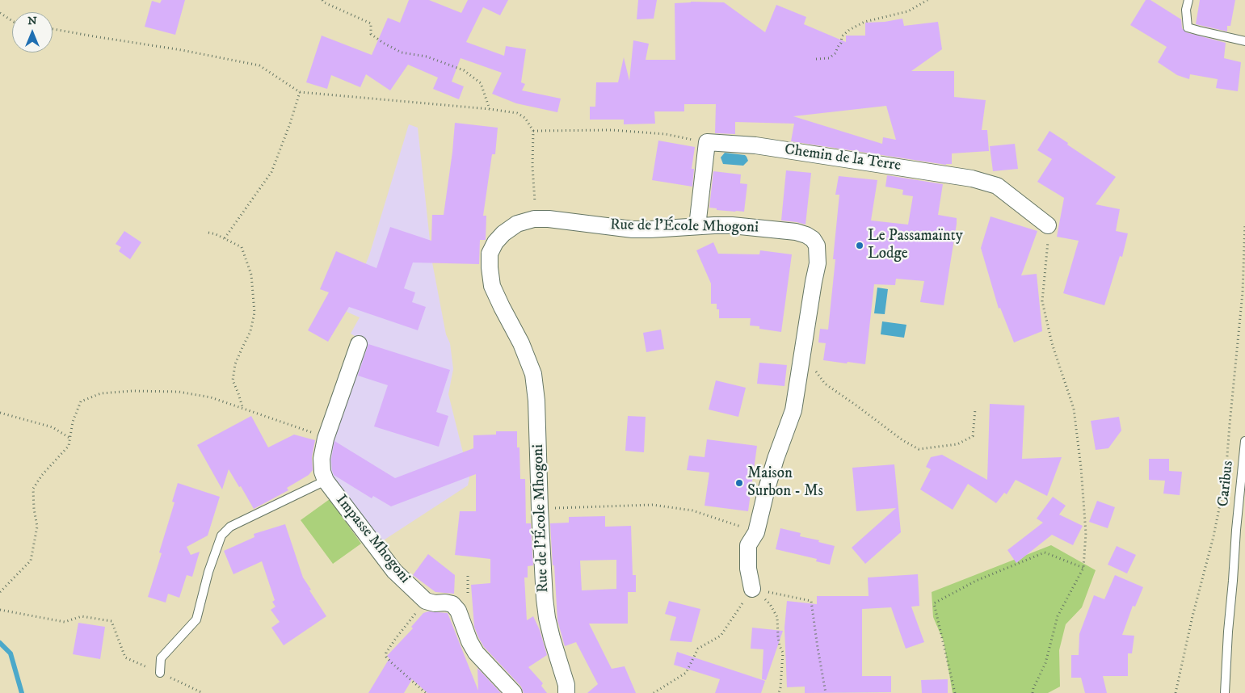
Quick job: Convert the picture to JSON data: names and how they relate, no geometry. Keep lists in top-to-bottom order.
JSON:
{
  "streets": {
    "street": ["Chemin de la Terre", "Rue de l'École Mhogoni", "Impasse Mhogoni"],
    "lane": ["Caribus"]
  },
  "places": ["Le Passamaïnty Lodge", "Maison Surbon - Ms"],
  "north": "top"
}
